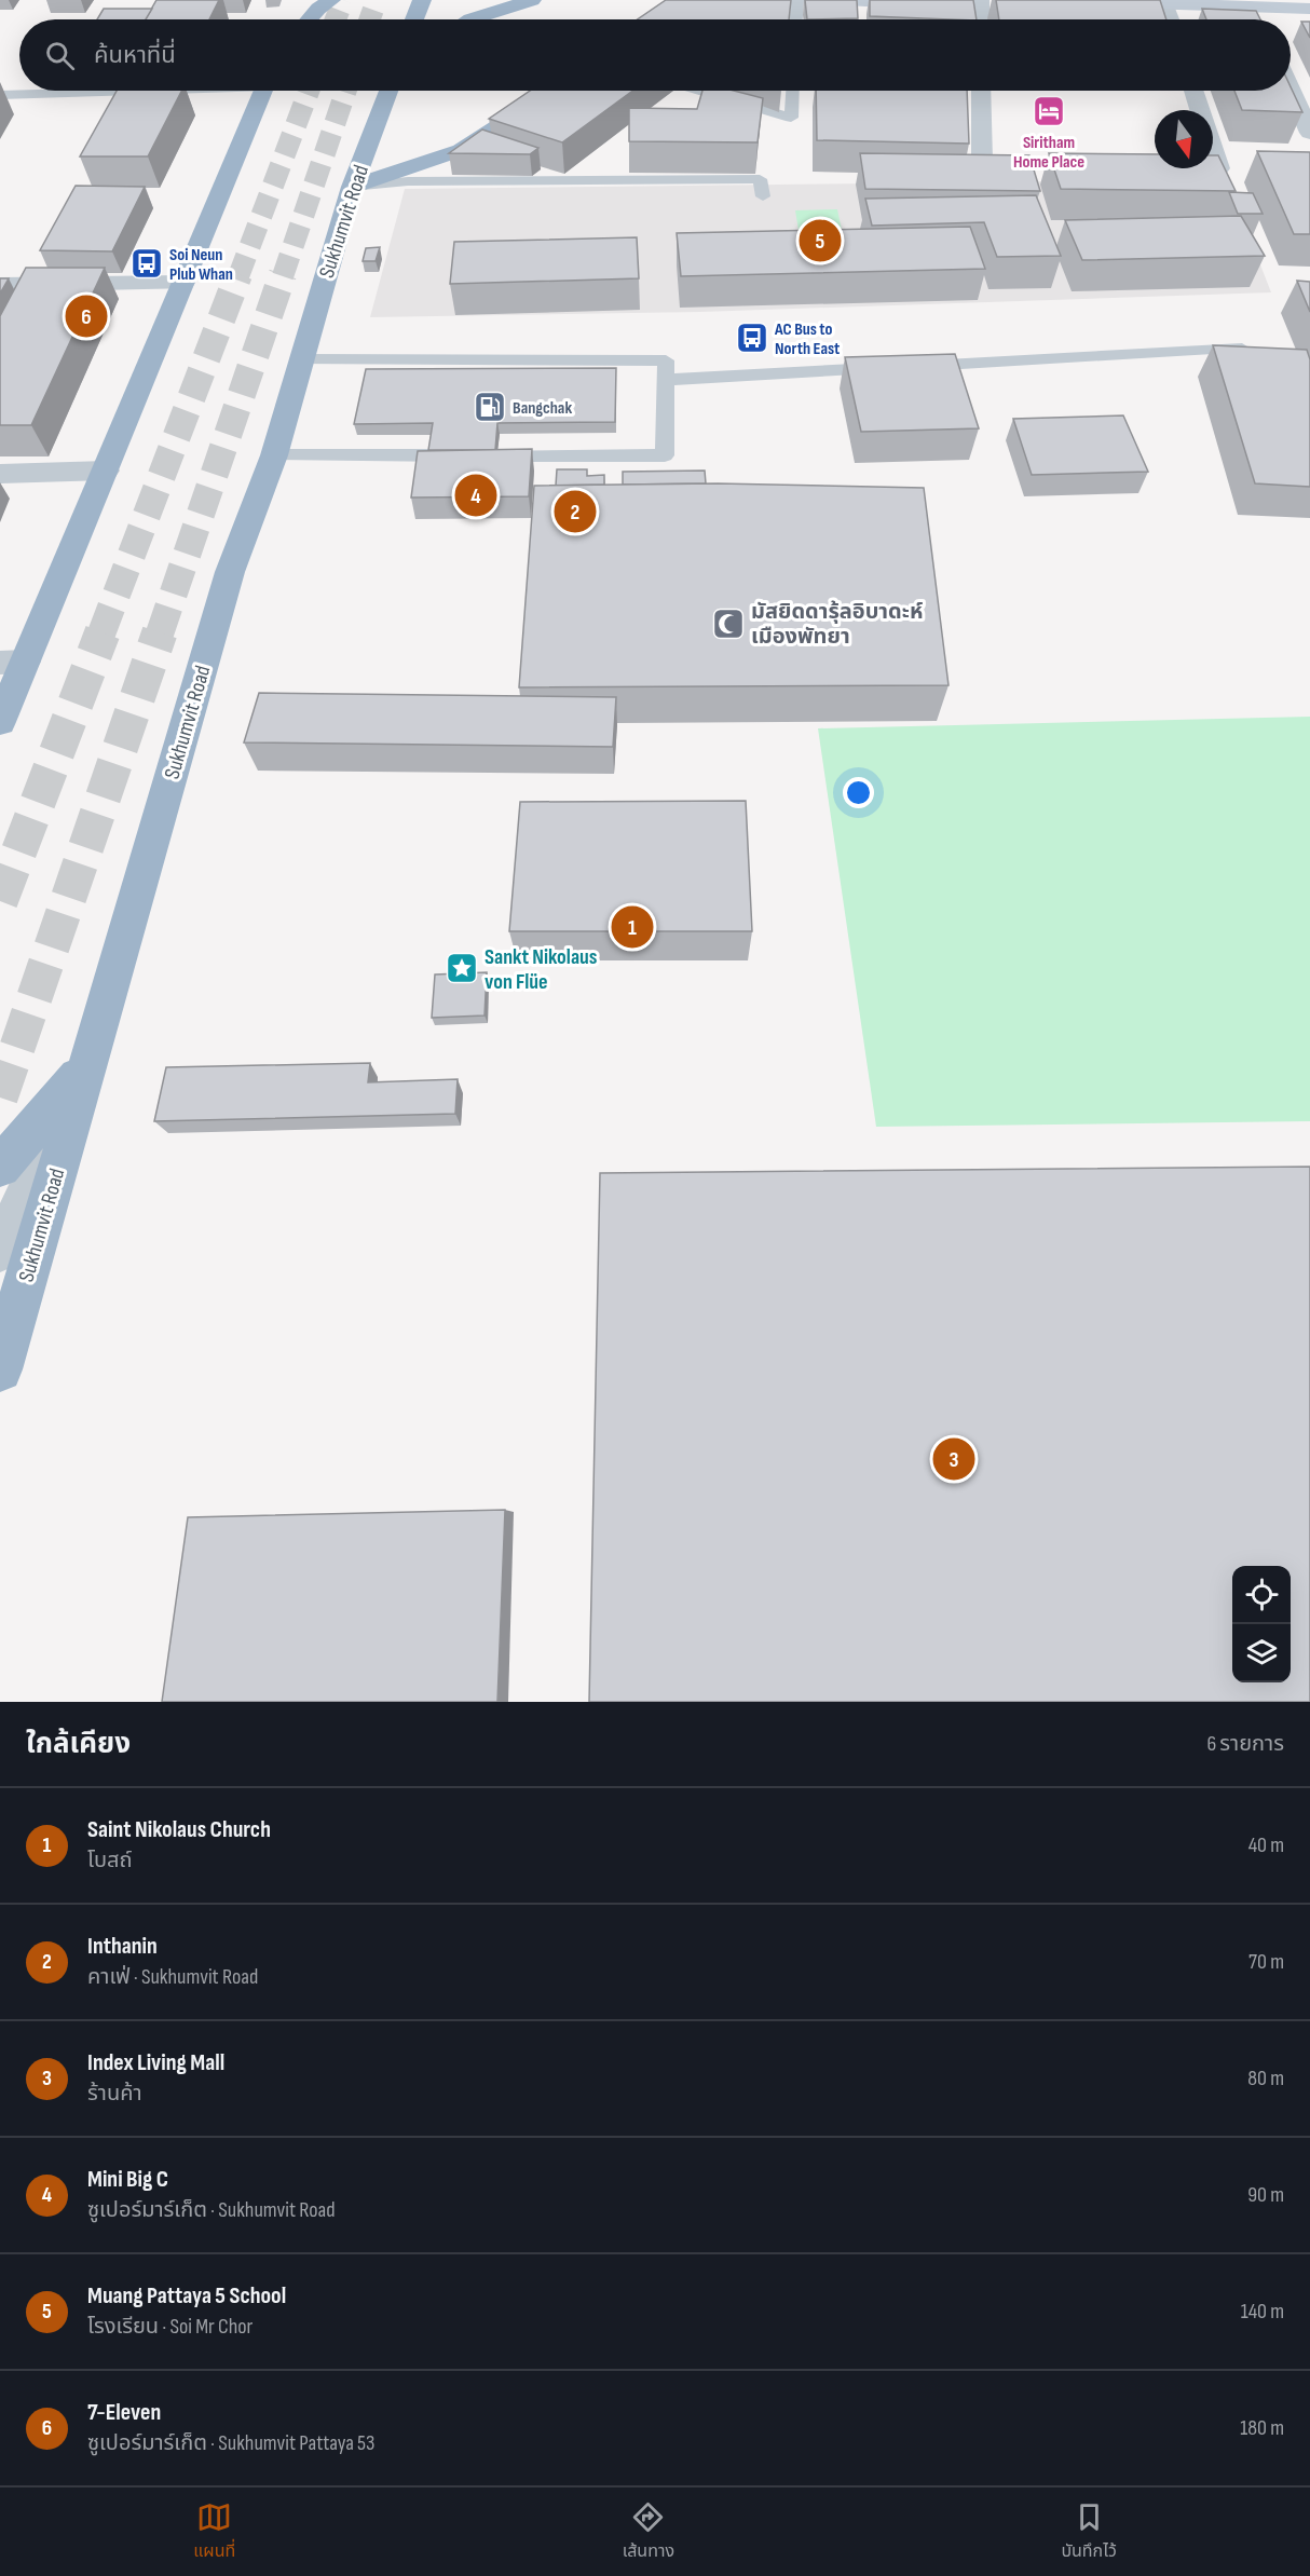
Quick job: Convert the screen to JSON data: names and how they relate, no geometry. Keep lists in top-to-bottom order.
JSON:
{
  "streets": {
    "highway": ["Sukhumvit Road"]
  },
  "places": {
    "hotel": ["Siritham Home Place"],
    "bus stop": ["Soi Neun Plub Whan", "AC Bus to North East"],
    "fuel station": ["Bangchak"],
    "mosque": ["มัสยิดดารุ้ลอิบาดะห์ เมืองพัทยา"],
    "place": ["Sankt Nikolaus von Flüe"]
  },
  "north": "bottom",
  "page": {
    "search": "ค้นหาที่นี่",
    "pins": [
      "5",
      "6",
      "4",
      "2",
      "1",
      "3"
    ],
    "heading": ["ใกล้เคียง", "6 รายการ"],
    "list": [
      {
        "mark": "1",
        "name": "Saint Nikolaus Church",
        "note": "โบสถ์",
        "value": "40 m"
      },
      {
        "mark": "2",
        "name": "Inthanin",
        "note": "คาเฟ่ · Sukhumvit Road",
        "value": "70 m"
      },
      {
        "mark": "3",
        "name": "Index Living Mall",
        "note": "ร้านค้า",
        "value": "80 m"
      },
      {
        "mark": "4",
        "name": "Mini Big C",
        "note": "ซูเปอร์มาร์เก็ต · Sukhumvit Road",
        "value": "90 m"
      },
      {
        "mark": "5",
        "name": "Muang Pattaya 5 School",
        "note": "โรงเรียน · Soi Mr Chor",
        "value": "140 m"
      },
      {
        "mark": "6",
        "name": "7-Eleven",
        "note": "ซูเปอร์มาร์เก็ต · Sukhumvit Pattaya 53",
        "value": "180 m"
      }
    ],
    "nav": ["แผนที่", "เส้นทาง", "บันทึกไว้"]
  }
}
